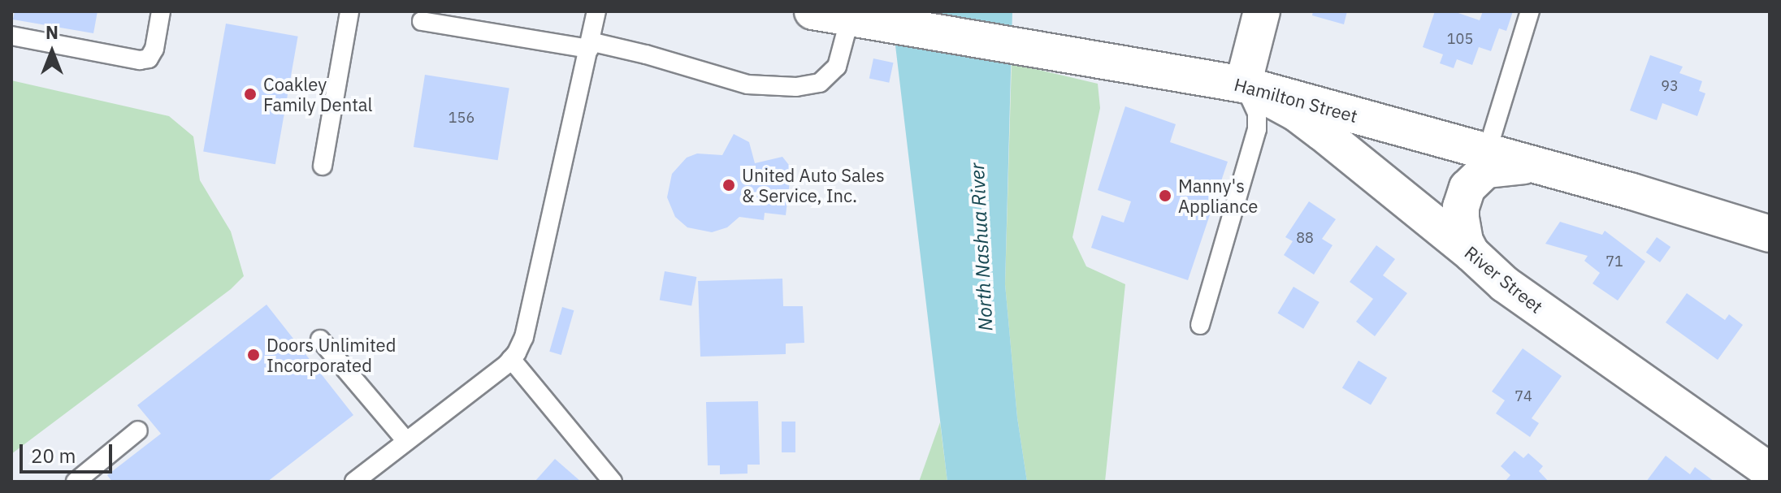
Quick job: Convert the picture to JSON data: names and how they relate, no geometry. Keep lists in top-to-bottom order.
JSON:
{
  "streets": {
    "main road": ["Hamilton Street", "River Street"]
  },
  "crossings": [
    ["Hamilton Street", "River Street"]
  ],
  "water": ["North Nashua River"],
  "places": [
    "Coakley Family Dental",
    "United Auto Sales & Service, Inc.",
    "Manny's Appliance",
    "Doors Unlimited Incorporated"
  ],
  "house_numbers": [
    "105",
    "93",
    "156",
    "88",
    "71",
    "74"
  ],
  "scale_bar": "20 m",
  "north": "top"
}
